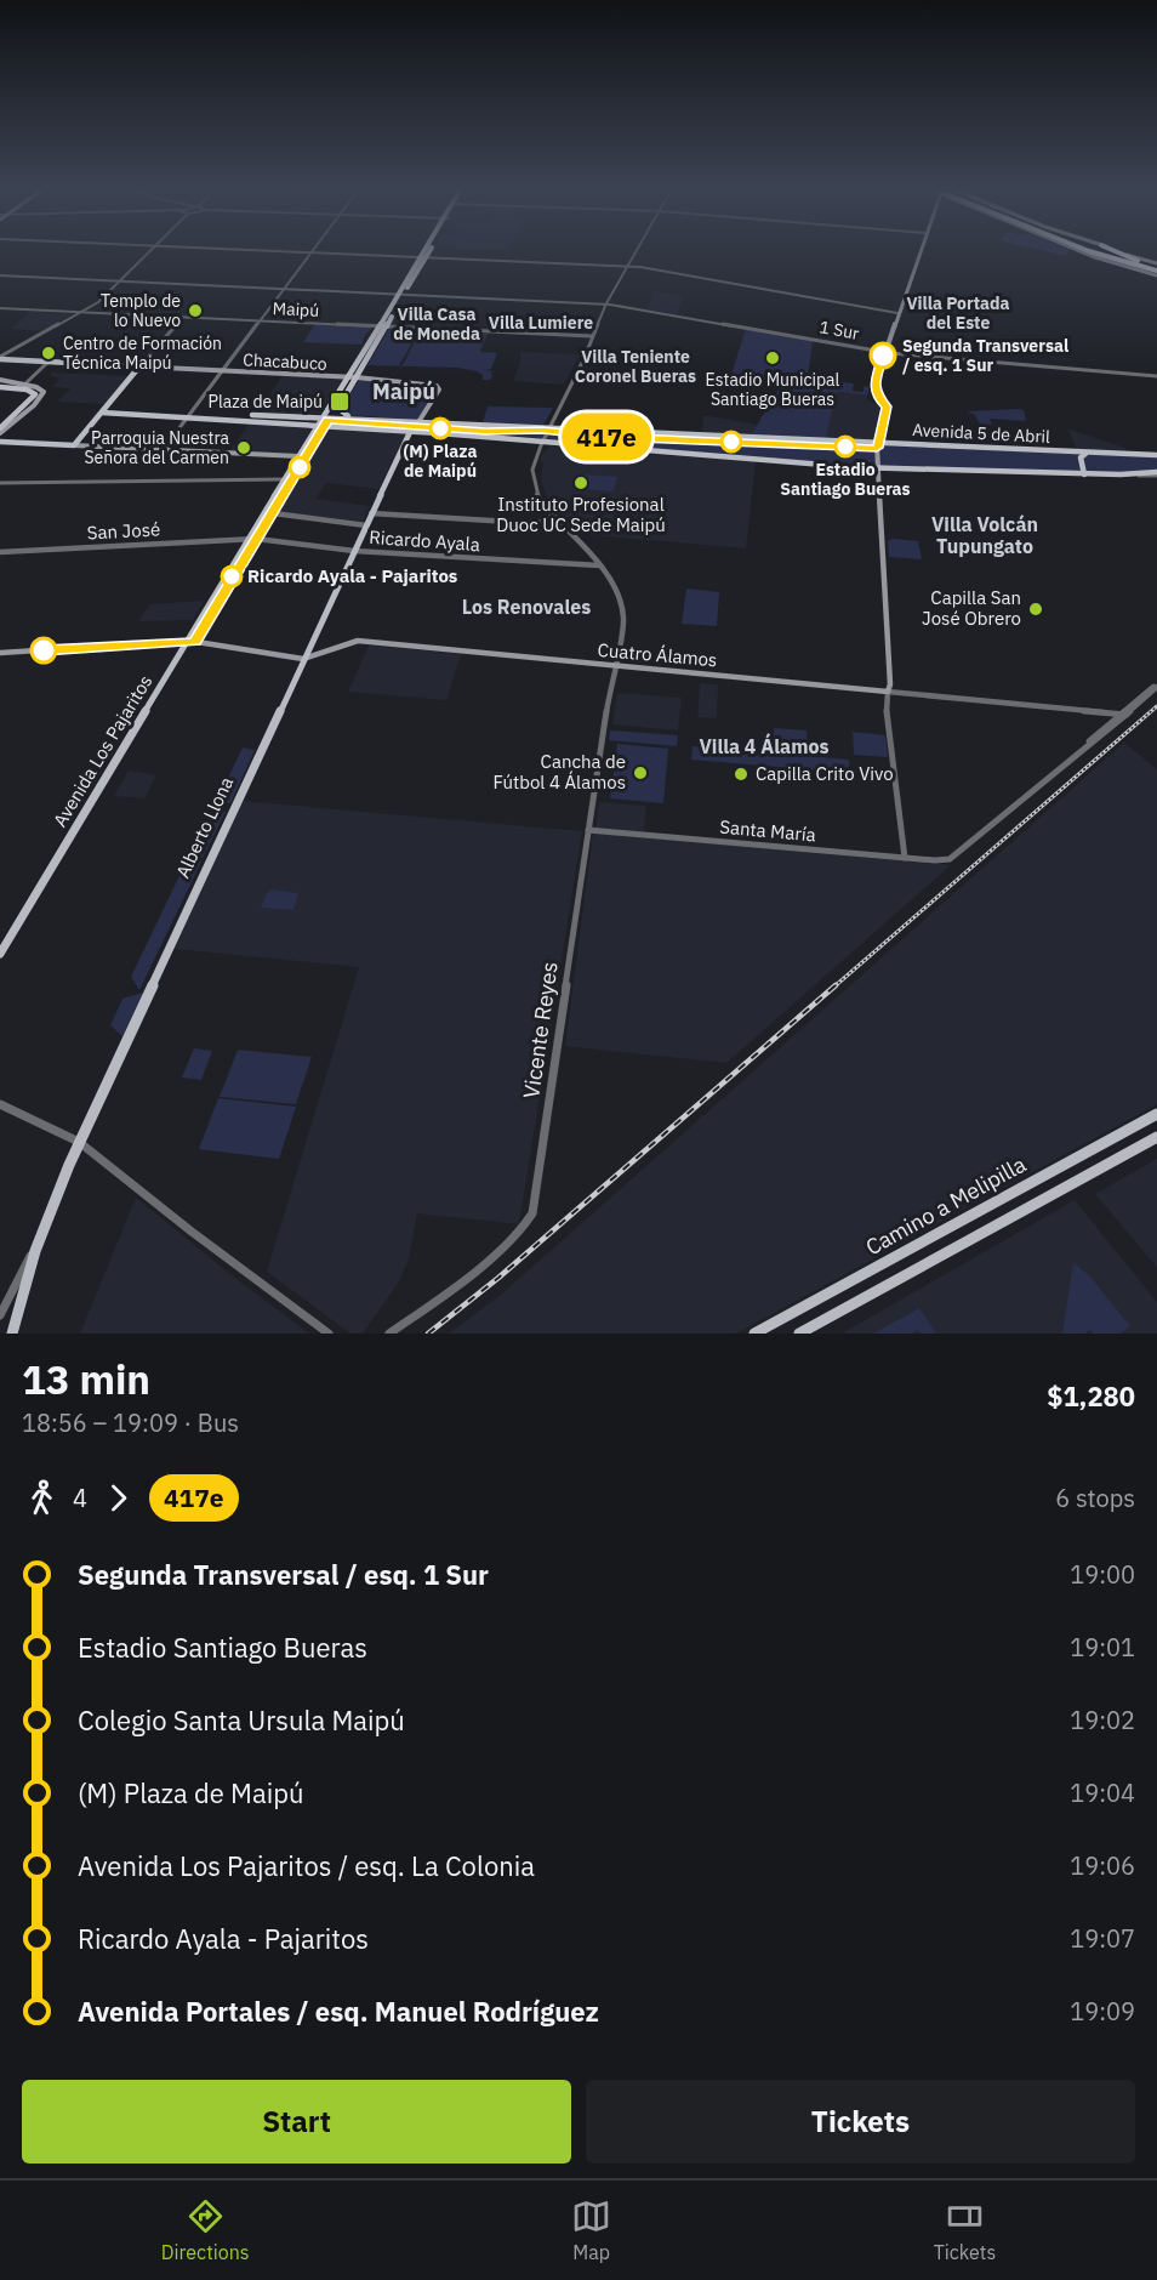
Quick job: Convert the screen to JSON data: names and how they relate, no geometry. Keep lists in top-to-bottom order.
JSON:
{
  "streets": {
    "main road": [
      "Chacabuco",
      "Avenida 5 de Abril",
      "Cuatro Álamos",
      "Avenida Los Pajaritos",
      "Alberto Llona",
      "Camino a Melipilla"
    ],
    "street": [
      "Maipú",
      "1 Sur",
      "San José",
      "Ricardo Ayala",
      "Santa María",
      "Vicente Reyes"
    ]
  },
  "crossings": [
    ["Maipú", "Avenida Los Pajaritos"],
    ["Maipú", "Vicente Reyes"],
    ["1 Sur", "Avenida Los Pajaritos"],
    ["1 Sur", "Vicente Reyes"],
    ["Chacabuco", "Avenida Los Pajaritos"],
    ["Chacabuco", "Alberto Llona"],
    ["Avenida 5 de Abril", "Avenida Los Pajaritos"],
    ["Avenida 5 de Abril", "Alberto Llona"],
    ["Avenida 5 de Abril", "Vicente Reyes"],
    ["San José", "Ricardo Ayala"],
    ["San José", "Avenida Los Pajaritos"],
    ["Ricardo Ayala", "Avenida Los Pajaritos"],
    ["Ricardo Ayala", "Alberto Llona"],
    ["Ricardo Ayala", "Vicente Reyes"],
    ["Cuatro Álamos", "Avenida Los Pajaritos"],
    ["Cuatro Álamos", "Alberto Llona"],
    ["Cuatro Álamos", "Santa María"],
    ["Cuatro Álamos", "Vicente Reyes"],
    ["Santa María", "Vicente Reyes"]
  ],
  "districts": [
    "Villa Portada del Este",
    "Villa Casa de Moneda",
    "Villa Lumiere",
    "Villa Teniente Coronel Bueras",
    "Maipú",
    "Villa Volcán Tupungato",
    "Los Renovales",
    "Villa 4 Álamos"
  ],
  "places": {
    "other": [
      "Templo de lo Nuevo",
      "Centro de Formación Técnica Maipú",
      "Segunda Transversal / esq. 1 Sur",
      "Estadio Municipal Santiago Bueras",
      "(M) Plaza de Maipú",
      "Estadio Santiago Bueras",
      "Parroquia Nuestra Señora del Carmen",
      "Instituto Profesional Duoc UC Sede Maipú",
      "Ricardo Ayala - Pajaritos",
      "Capilla San José Obrero",
      "Cancha de Fútbol 4 Álamos",
      "Capilla Crito Vivo"
    ],
    "transit": ["Plaza de Maipú"]
  },
  "lines": ["bus line 417e"],
  "page": {
    "on_map": "417e",
    "heading": ["13 min", "18:56 – 19:09 · Bus", "$1,280"],
    "legs": ["4", "417e", "6 stops"],
    "list": [
      {
        "name": "Segunda Transversal / esq. 1 Sur",
        "value": "19:00"
      },
      {
        "name": "Estadio Santiago Bueras",
        "value": "19:01"
      },
      {
        "name": "Colegio Santa Ursula Maipú",
        "value": "19:02"
      },
      {
        "name": "(M) Plaza de Maipú",
        "value": "19:04"
      },
      {
        "name": "Avenida Los Pajaritos / esq. La Colonia",
        "value": "19:06"
      },
      {
        "name": "Ricardo Ayala - Pajaritos",
        "value": "19:07"
      },
      {
        "name": "Avenida Portales / esq. Manuel Rodríguez",
        "value": "19:09"
      }
    ],
    "buttons": ["Start", "Tickets"],
    "tabs": ["Directions", "Map", "Tickets"]
  }
}
